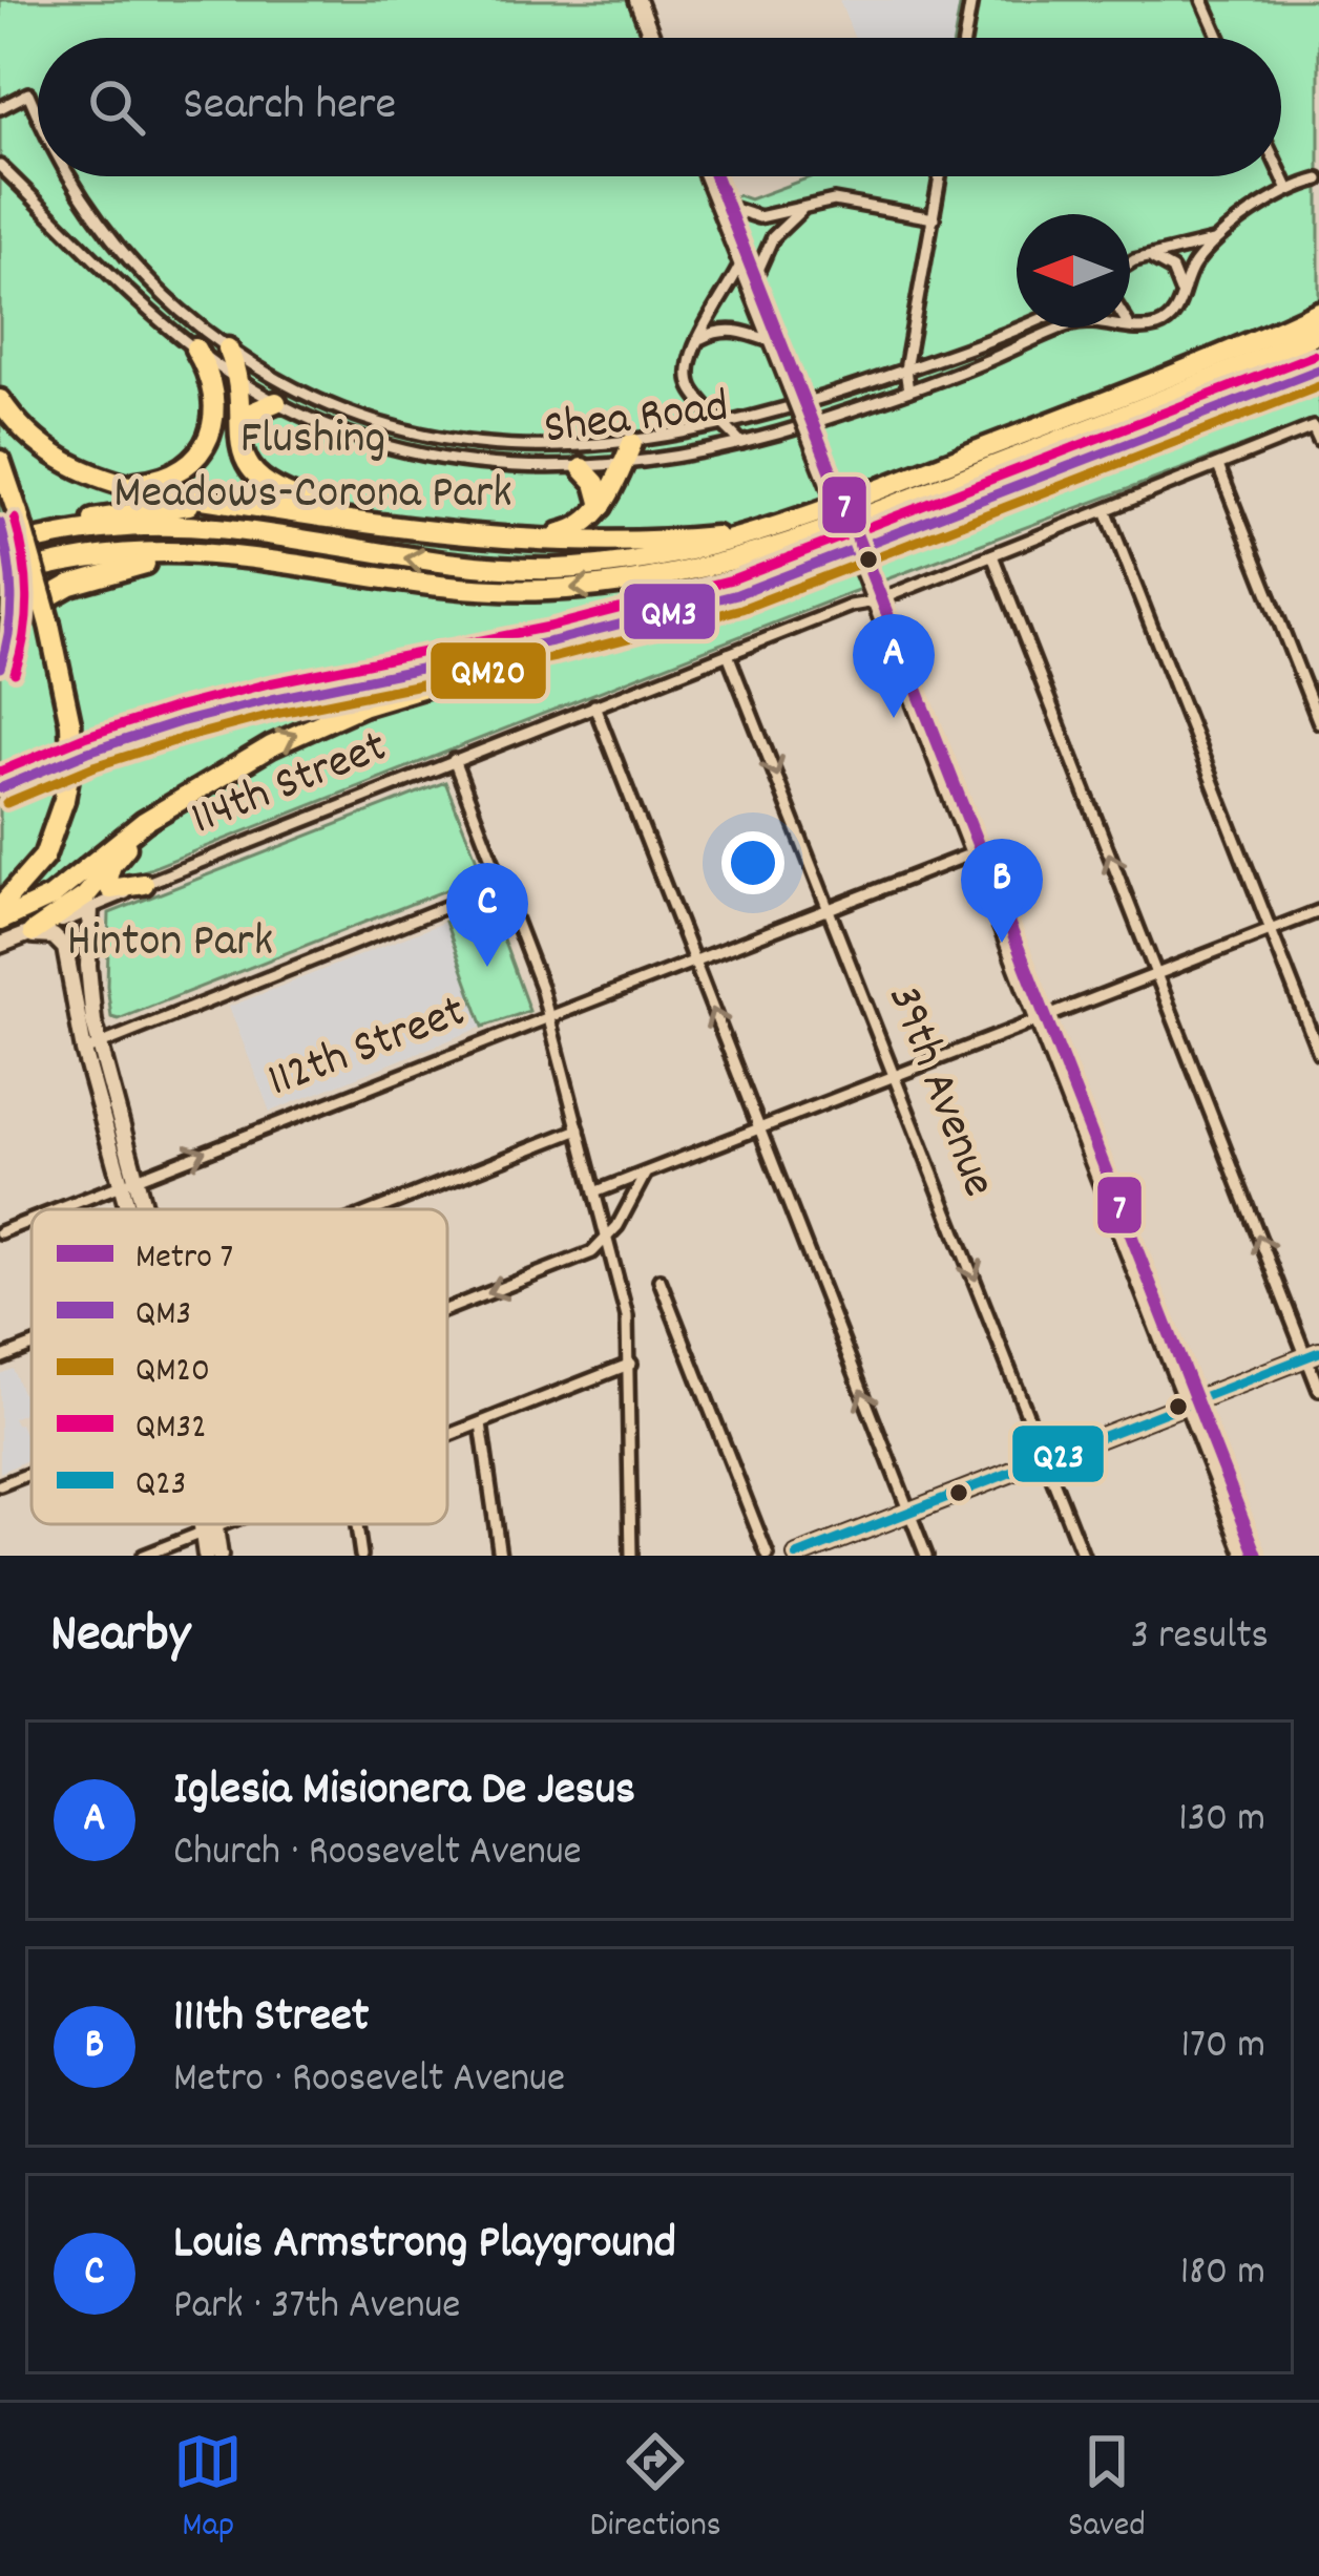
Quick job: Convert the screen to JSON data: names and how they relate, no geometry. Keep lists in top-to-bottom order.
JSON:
{
  "streets": {
    "main road": ["114th Street"],
    "street": ["Shea Road", "112th Street", "39th Avenue"]
  },
  "crossings": [
    ["114th Street", "39th Avenue"],
    ["112th Street", "39th Avenue"]
  ],
  "one_way": ["112th Street", "39th Avenue"],
  "parks": ["Flushing Meadows-Corona Park", "Hinton Park"],
  "lines": [
    "metro line 7",
    "transit line QM32",
    "transit line QM3",
    "transit line QM20",
    "transit line Q23"
  ],
  "legend": [
    "Metro 7",
    "QM3",
    "QM20",
    "QM32",
    "Q23"
  ],
  "north": "left",
  "page": {
    "search": "Search here",
    "pins": ["A", "B", "C"],
    "heading": ["Nearby", "3 results"],
    "list": [
      {
        "mark": "A",
        "name": "Iglesia Misionera De Jesus",
        "note": "Church · Roosevelt Avenue",
        "value": "130 m"
      },
      {
        "mark": "B",
        "name": "111th Street",
        "note": "Metro · Roosevelt Avenue",
        "value": "170 m"
      },
      {
        "mark": "C",
        "name": "Louis Armstrong Playground",
        "note": "Park · 37th Avenue",
        "value": "180 m"
      }
    ],
    "nav": ["Map", "Directions", "Saved"]
  }
}
